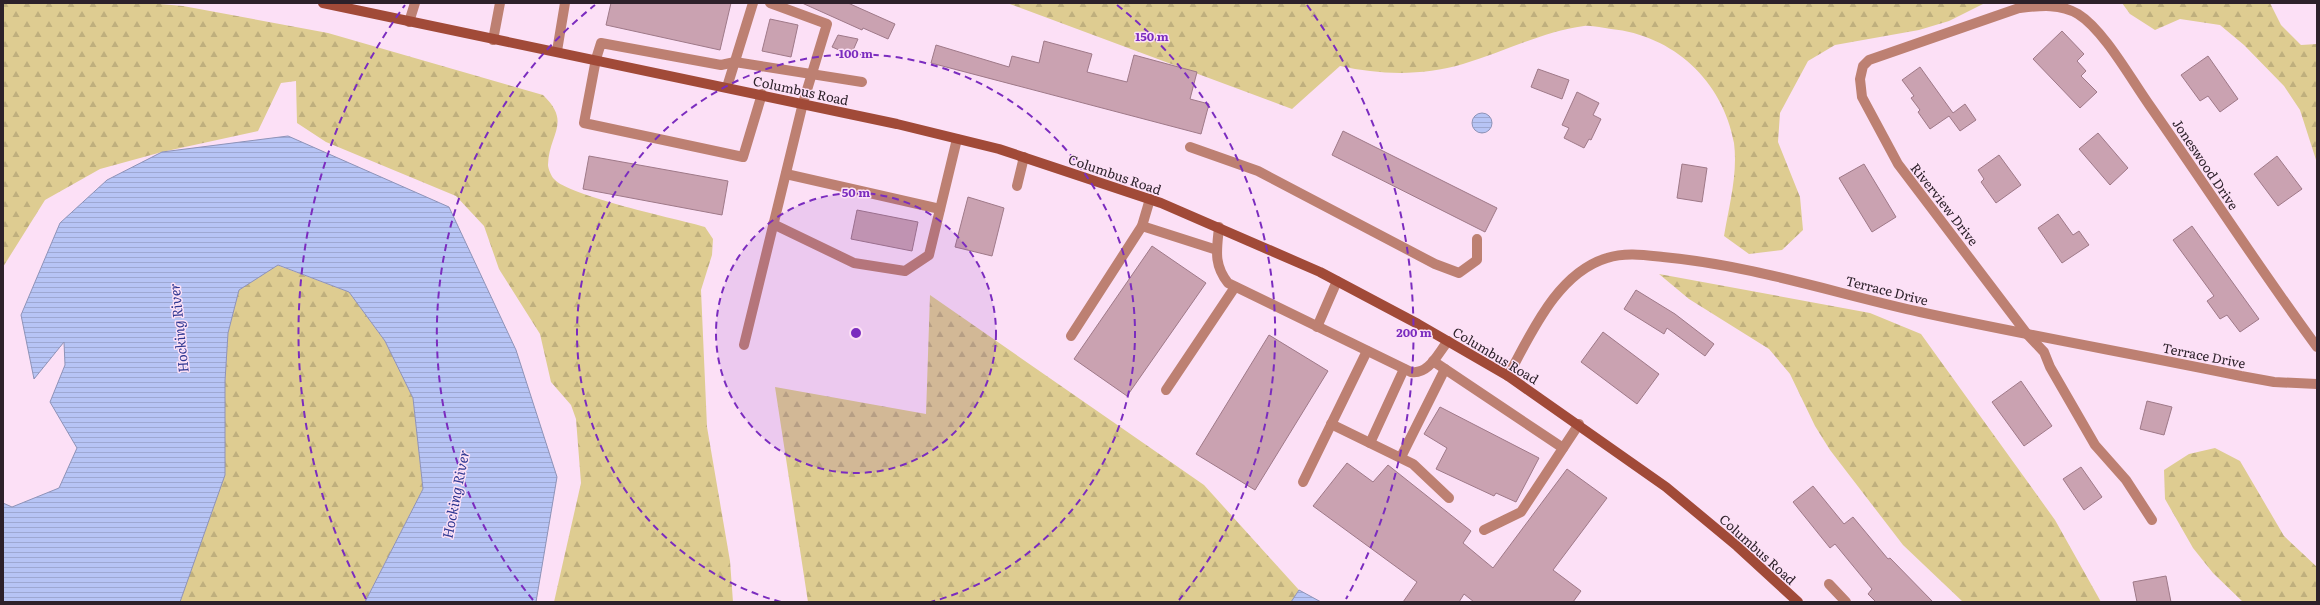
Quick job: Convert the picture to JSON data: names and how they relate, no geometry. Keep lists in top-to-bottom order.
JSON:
{
  "streets": {
    "main road": ["Columbus Road"],
    "street": ["Joneswood Drive", "Riverview Drive", "Terrace Drive"]
  },
  "crossings": [
    ["Columbus Road", "Terrace Drive"],
    ["Joneswood Drive", "Riverview Drive"],
    ["Riverview Drive", "Terrace Drive"]
  ],
  "water": ["Hocking River"],
  "rings": [
    "150 m",
    "100 m",
    "50 m",
    "200 m"
  ]
}
